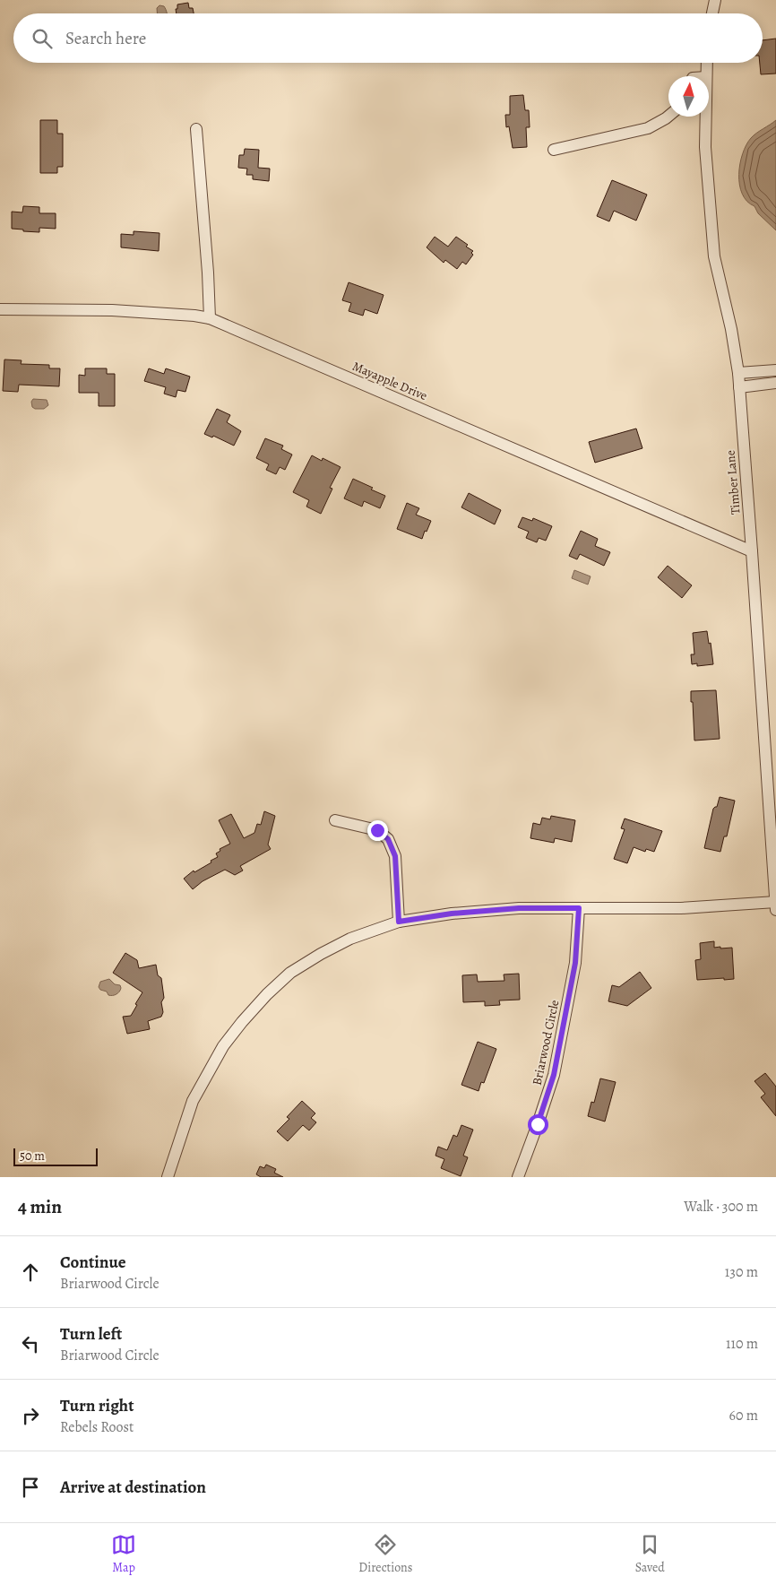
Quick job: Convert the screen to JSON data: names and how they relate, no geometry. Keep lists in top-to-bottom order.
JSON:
{
  "streets": {
    "street": ["Mayapple Drive", "Timber Lane", "Briarwood Circle"]
  },
  "crossings": [
    ["Mayapple Drive", "Timber Lane"]
  ],
  "scale_bar": "50 m",
  "north": "top",
  "page": {
    "search": "Search here",
    "scale": "50 m",
    "heading": ["4 min", "Walk · 300 m"],
    "list": [
      ["Continue", "Briarwood Circle", "130 m"],
      ["Turn left", "Briarwood Circle", "110 m"],
      ["Turn right", "Rebels Roost", "60 m"],
      "Arrive at destination"
    ],
    "nav": ["Map", "Directions", "Saved"]
  }
}
